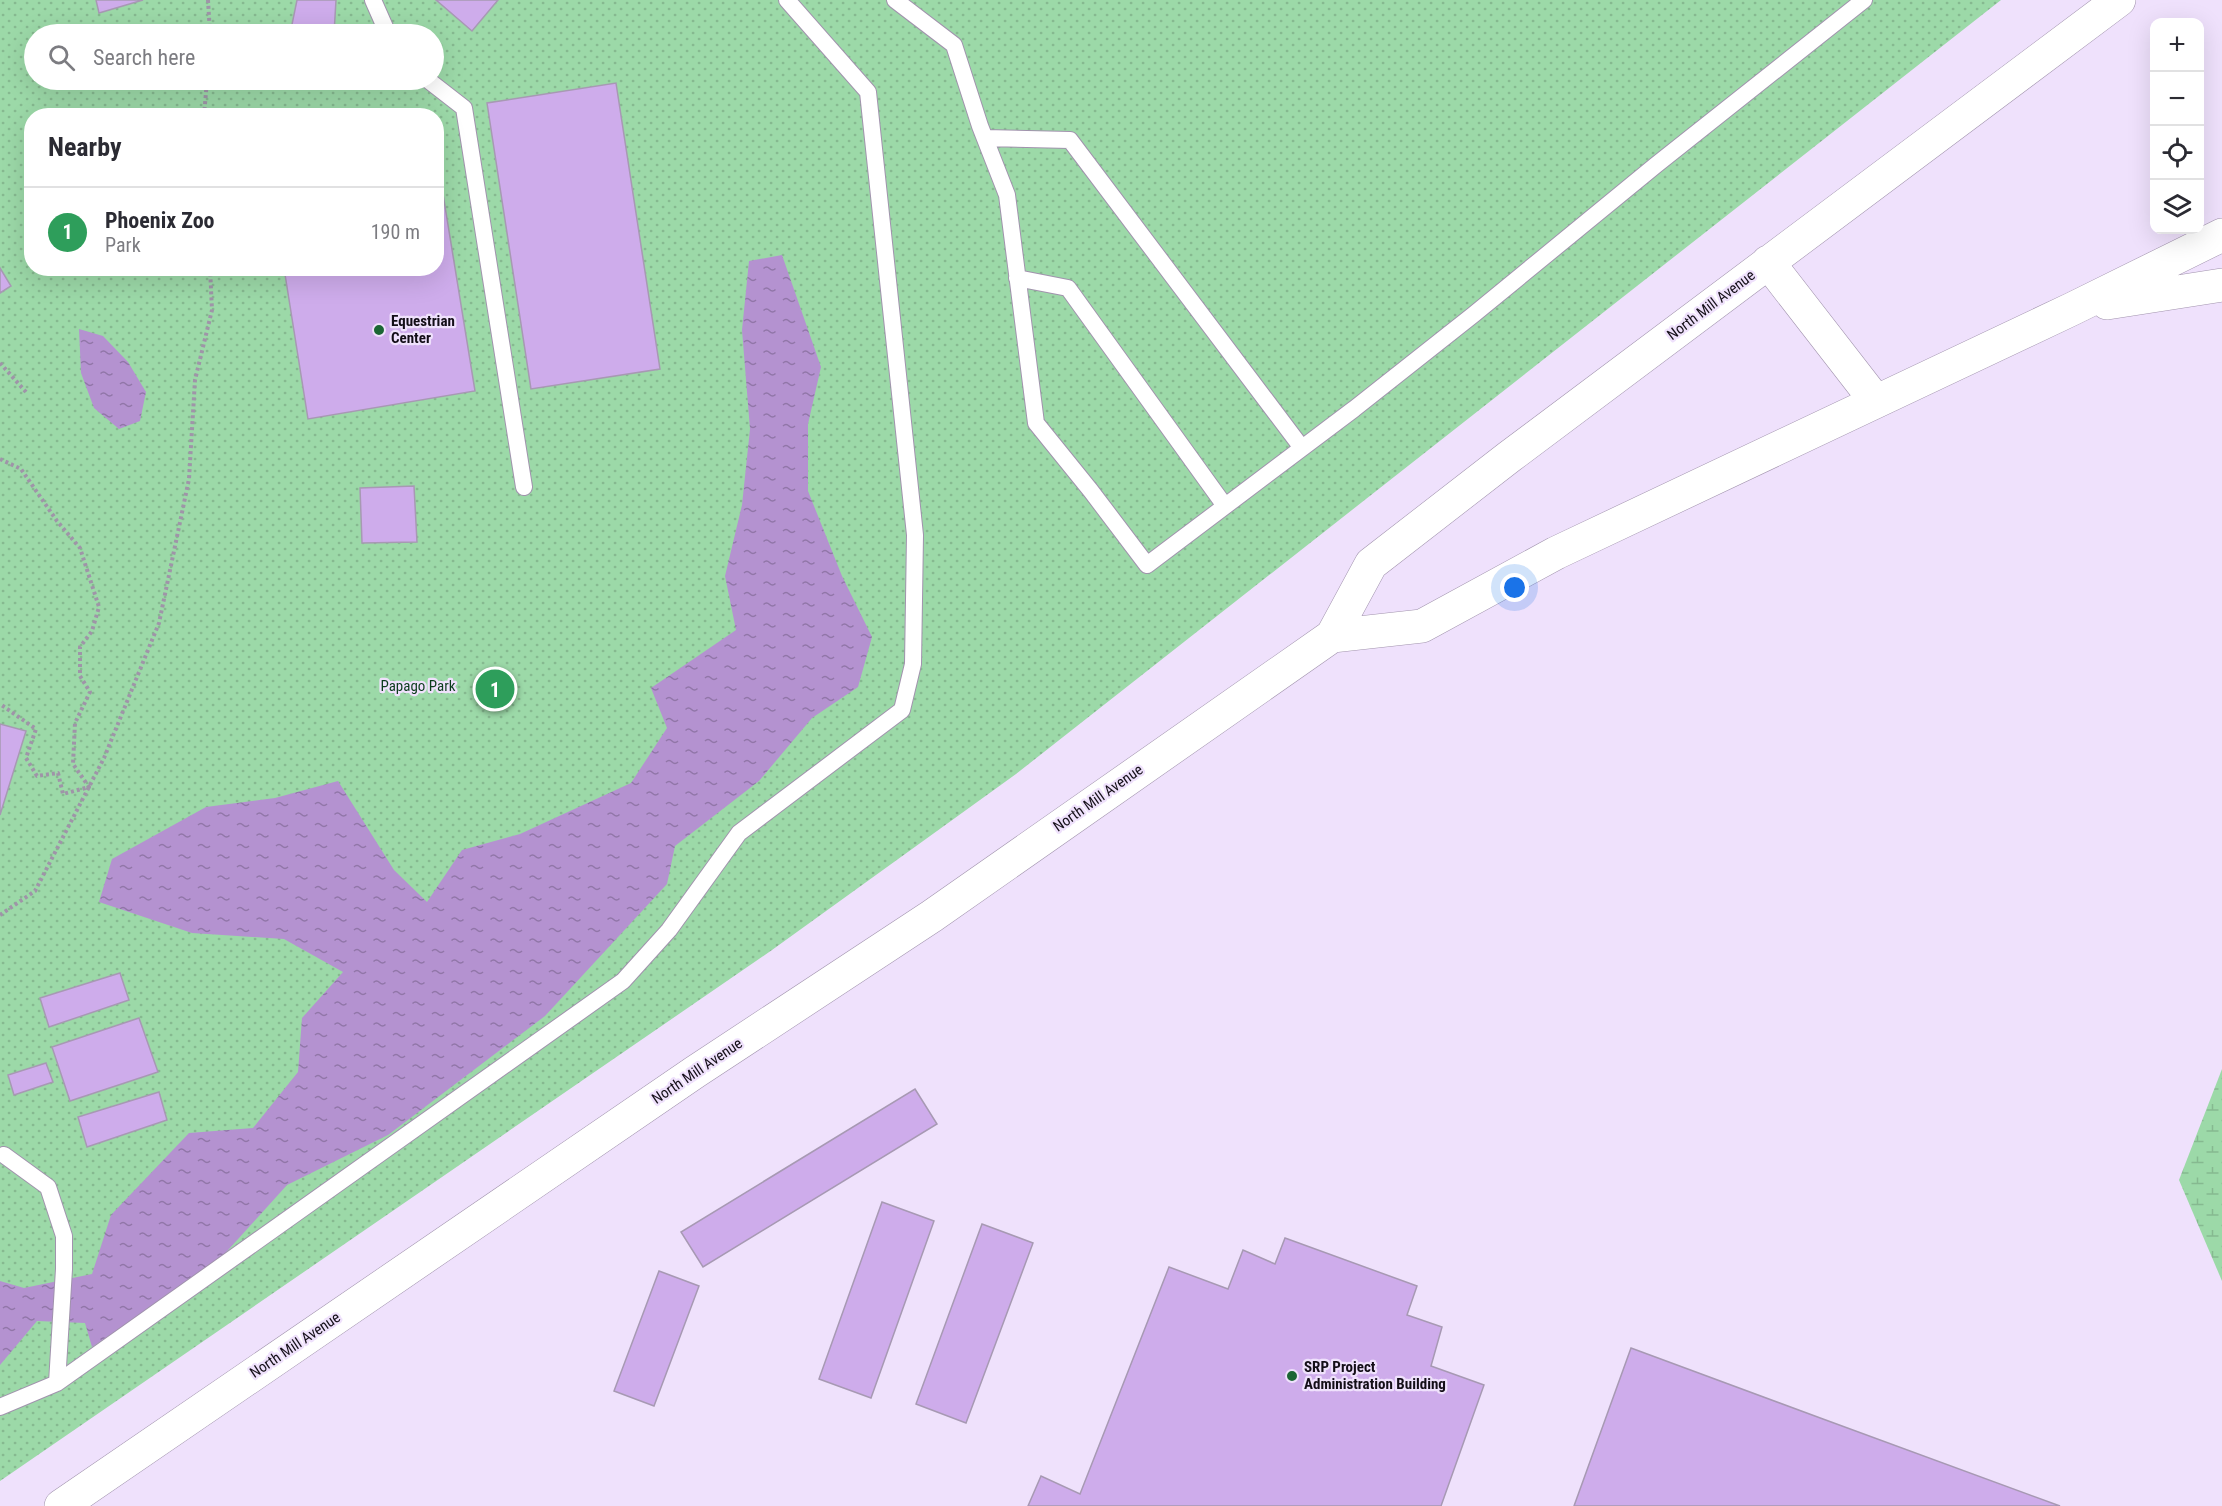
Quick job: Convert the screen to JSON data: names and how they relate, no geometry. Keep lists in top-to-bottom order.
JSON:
{
  "streets": {
    "main road": ["North Mill Avenue"]
  },
  "parks": ["Papago Park"],
  "places": ["Equestrian Center", "SRP Project Administration Building"],
  "page": {
    "map_buttons": ["+", "−"],
    "search": "Search here",
    "heading": "Nearby",
    "list": [
      {
        "mark": "1",
        "name": "Phoenix Zoo",
        "note": "Park",
        "value": "190 m"
      }
    ],
    "pins": "1"
  }
}
